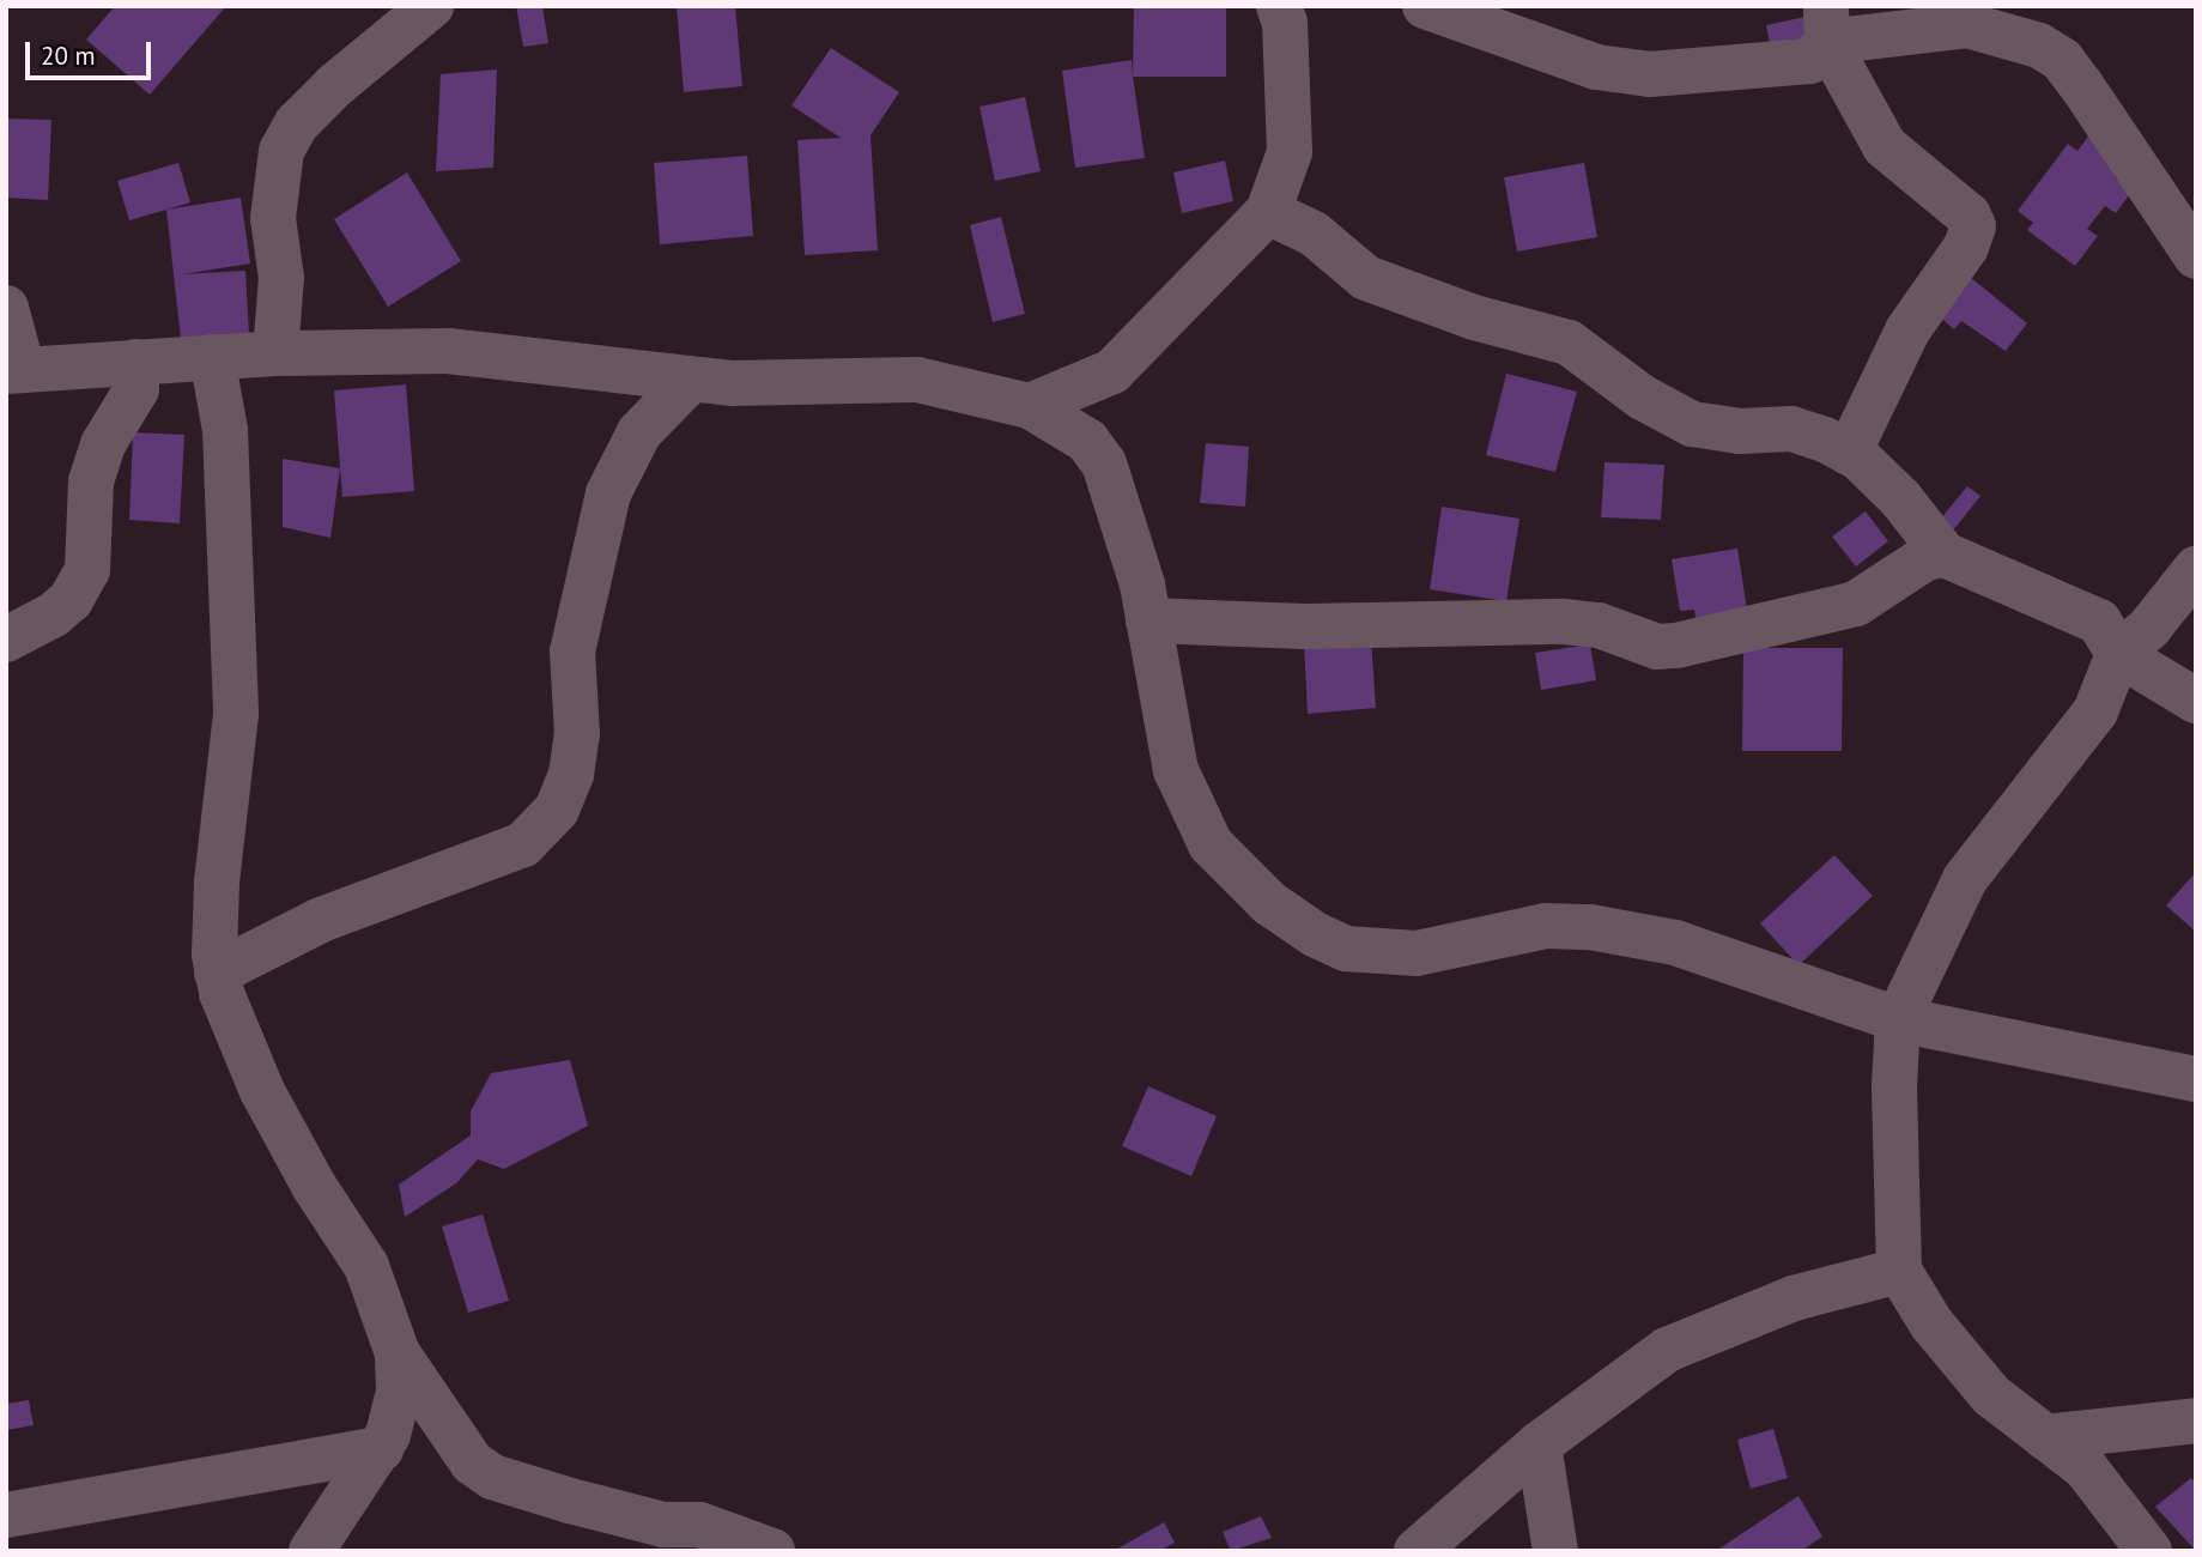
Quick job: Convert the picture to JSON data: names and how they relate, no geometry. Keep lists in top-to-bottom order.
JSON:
{
  "scale_bar": "20 m"
}
